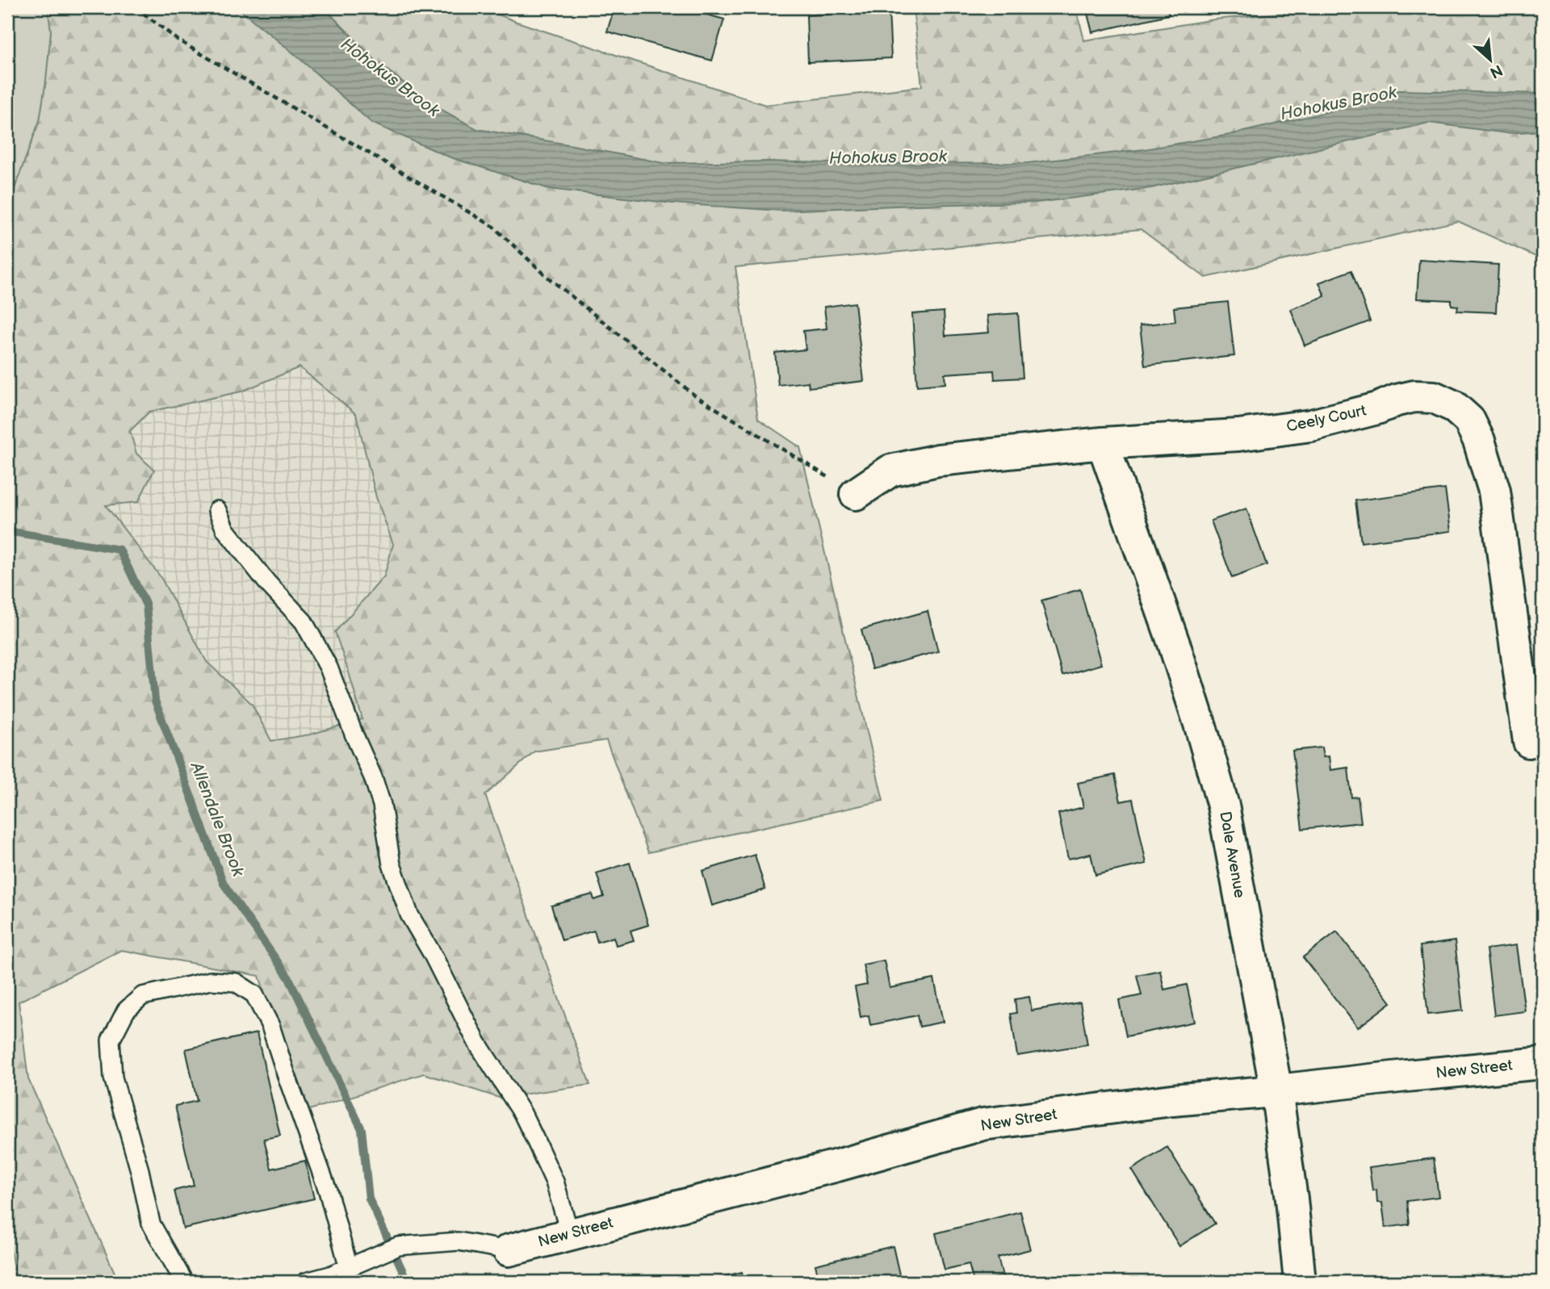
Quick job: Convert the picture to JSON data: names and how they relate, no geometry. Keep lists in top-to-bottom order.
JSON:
{
  "streets": {
    "street": ["Ceely Court", "Dale Avenue", "New Street"]
  },
  "crossings": [
    ["Ceely Court", "Dale Avenue"],
    ["Dale Avenue", "New Street"]
  ],
  "water": ["Hohokus Brook", "Allendale Brook"],
  "north": "bottom right"
}
